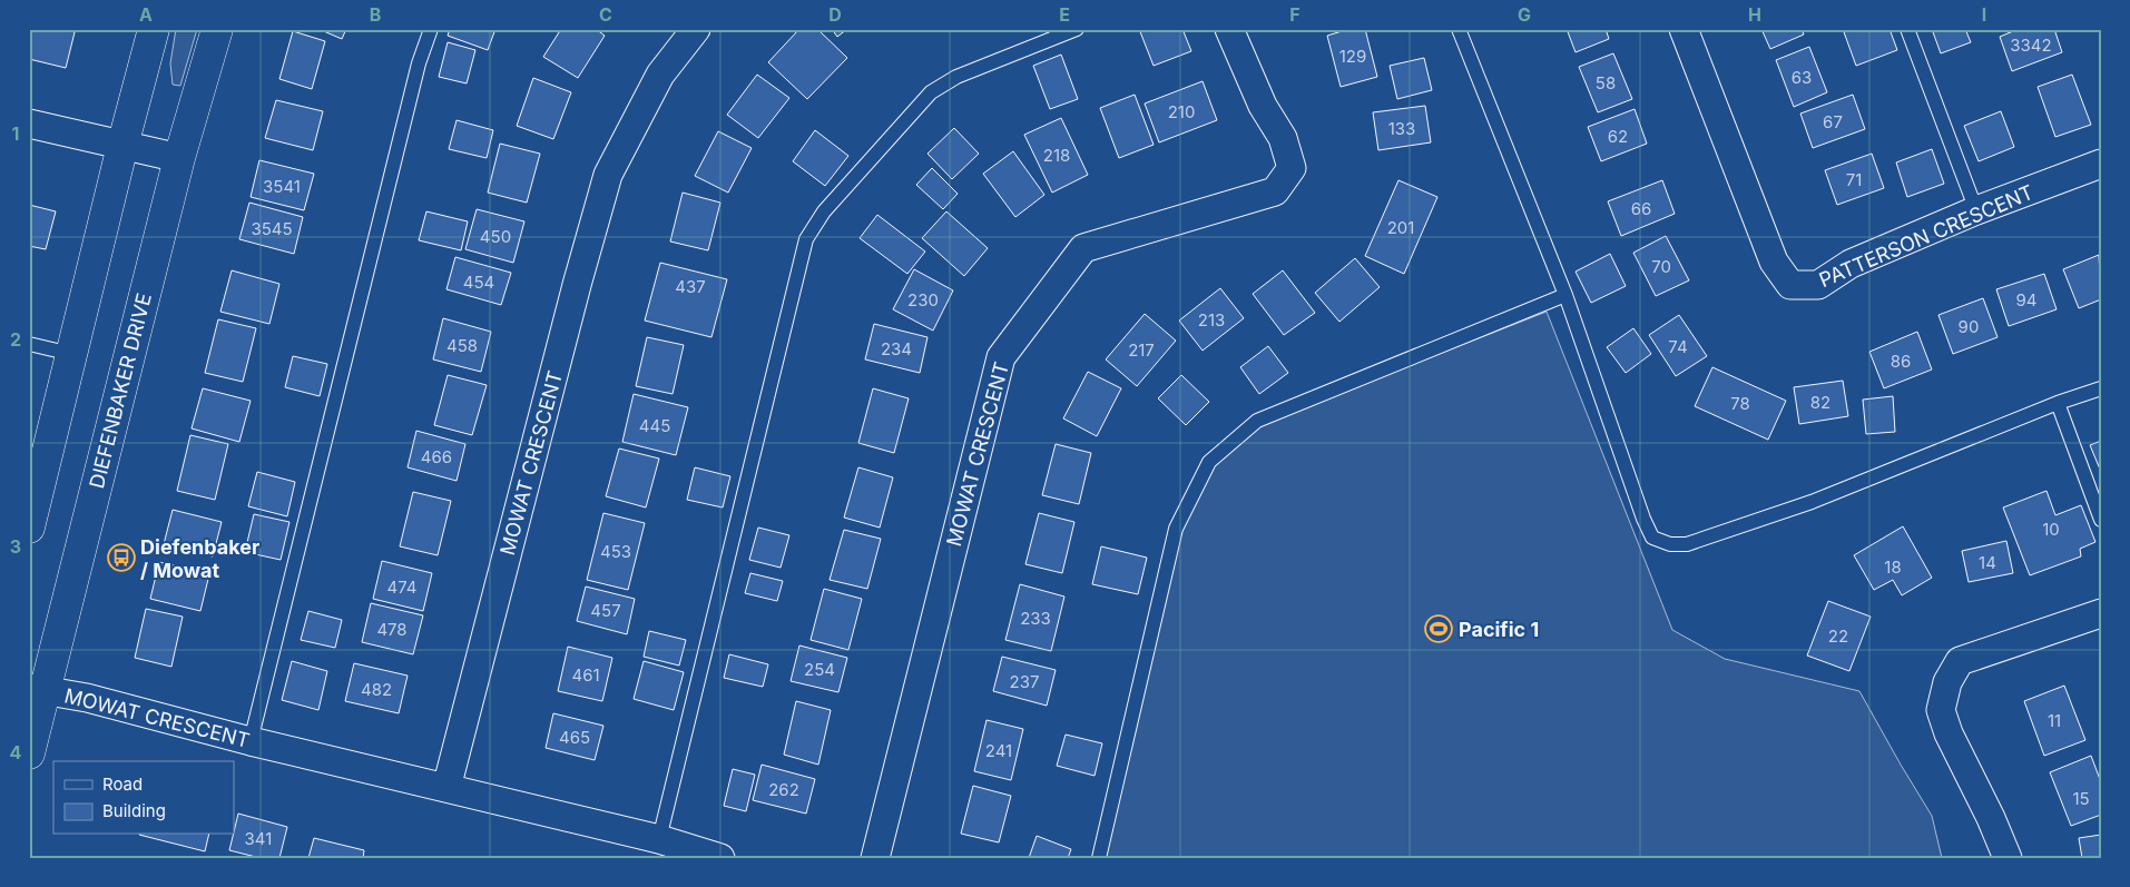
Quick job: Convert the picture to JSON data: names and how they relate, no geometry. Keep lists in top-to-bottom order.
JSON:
{
  "streets": {
    "street": ["PATTERSON CRESCENT", "DIEFENBAKER DRIVE", "MOWAT CRESCENT"]
  },
  "crossings": [
    ["DIEFENBAKER DRIVE", "MOWAT CRESCENT"]
  ],
  "places": {
    "bus stop": ["Diefenbaker / Mowat"],
    "sports": ["Pacific 1"]
  },
  "house_numbers": [
    "3342",
    "129",
    "63",
    "58",
    "210",
    "67",
    "133",
    "62",
    "218",
    "71",
    "3541",
    "66",
    "201",
    "3545",
    "450",
    "70",
    "454",
    "437",
    "230",
    "94",
    "213",
    "90",
    "458",
    "74",
    "234",
    "217",
    "86",
    "82",
    "78",
    "445",
    "466",
    "10",
    "453",
    "14",
    "18",
    "474",
    "457",
    "233",
    "478",
    "22",
    "254",
    "461",
    "237",
    "482",
    "11",
    "465",
    "241",
    "262",
    "15",
    "341"
  ],
  "legend": ["Road", "Building"],
  "grid": {
    "columns": [
      "A",
      "B",
      "C",
      "D",
      "E",
      "F",
      "G",
      "H",
      "I"
    ],
    "rows": [
      "1",
      "2",
      "3",
      "4"
    ]
  }
}
